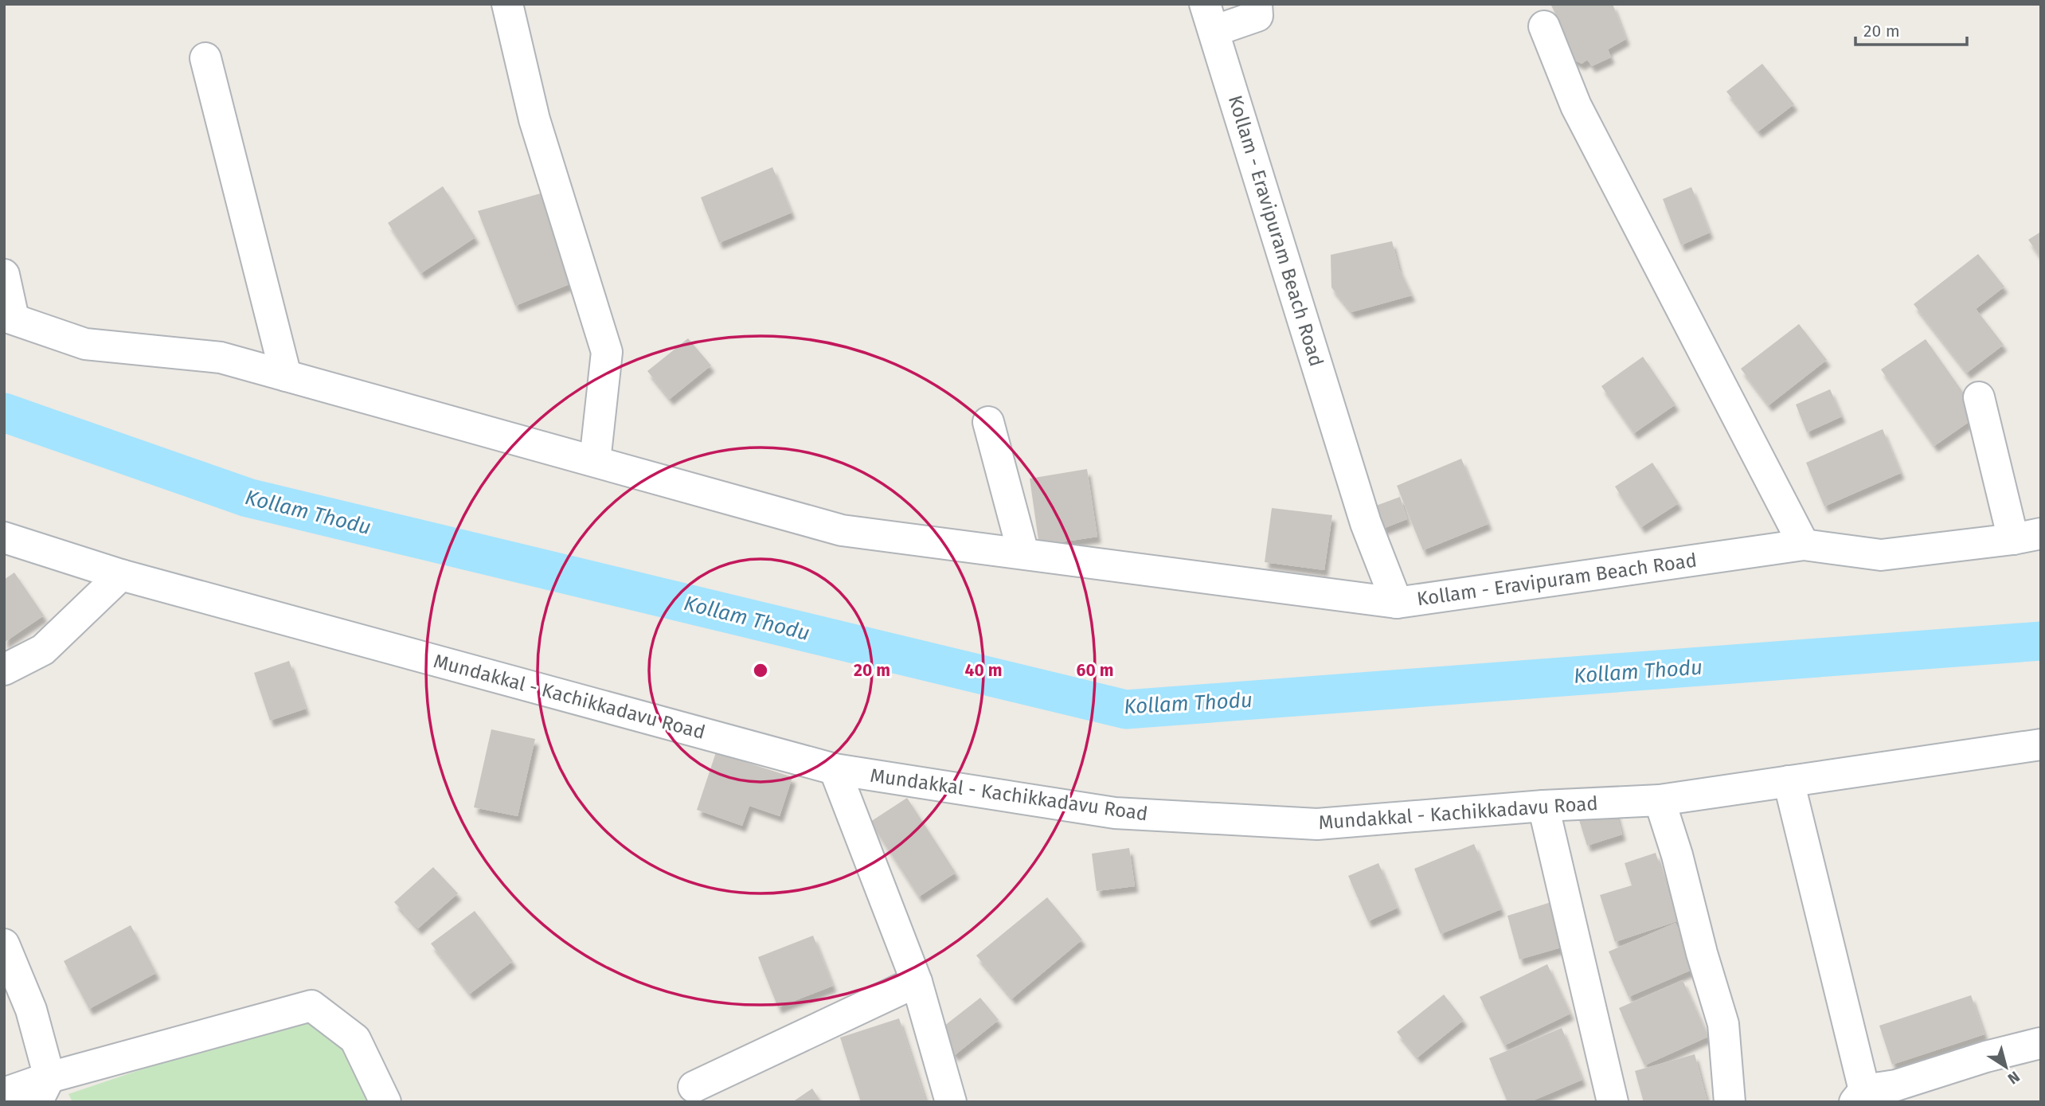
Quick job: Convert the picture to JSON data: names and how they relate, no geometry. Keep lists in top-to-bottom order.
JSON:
{
  "streets": {
    "street": ["Kollam - Eravipuram Beach Road", "Mundakkal - Kachikkadavu Road"]
  },
  "water": ["Kollam Thodu"],
  "scale_bar": "20 m",
  "north": "bottom right",
  "rings": ["20 m", "40 m", "60 m"]
}
